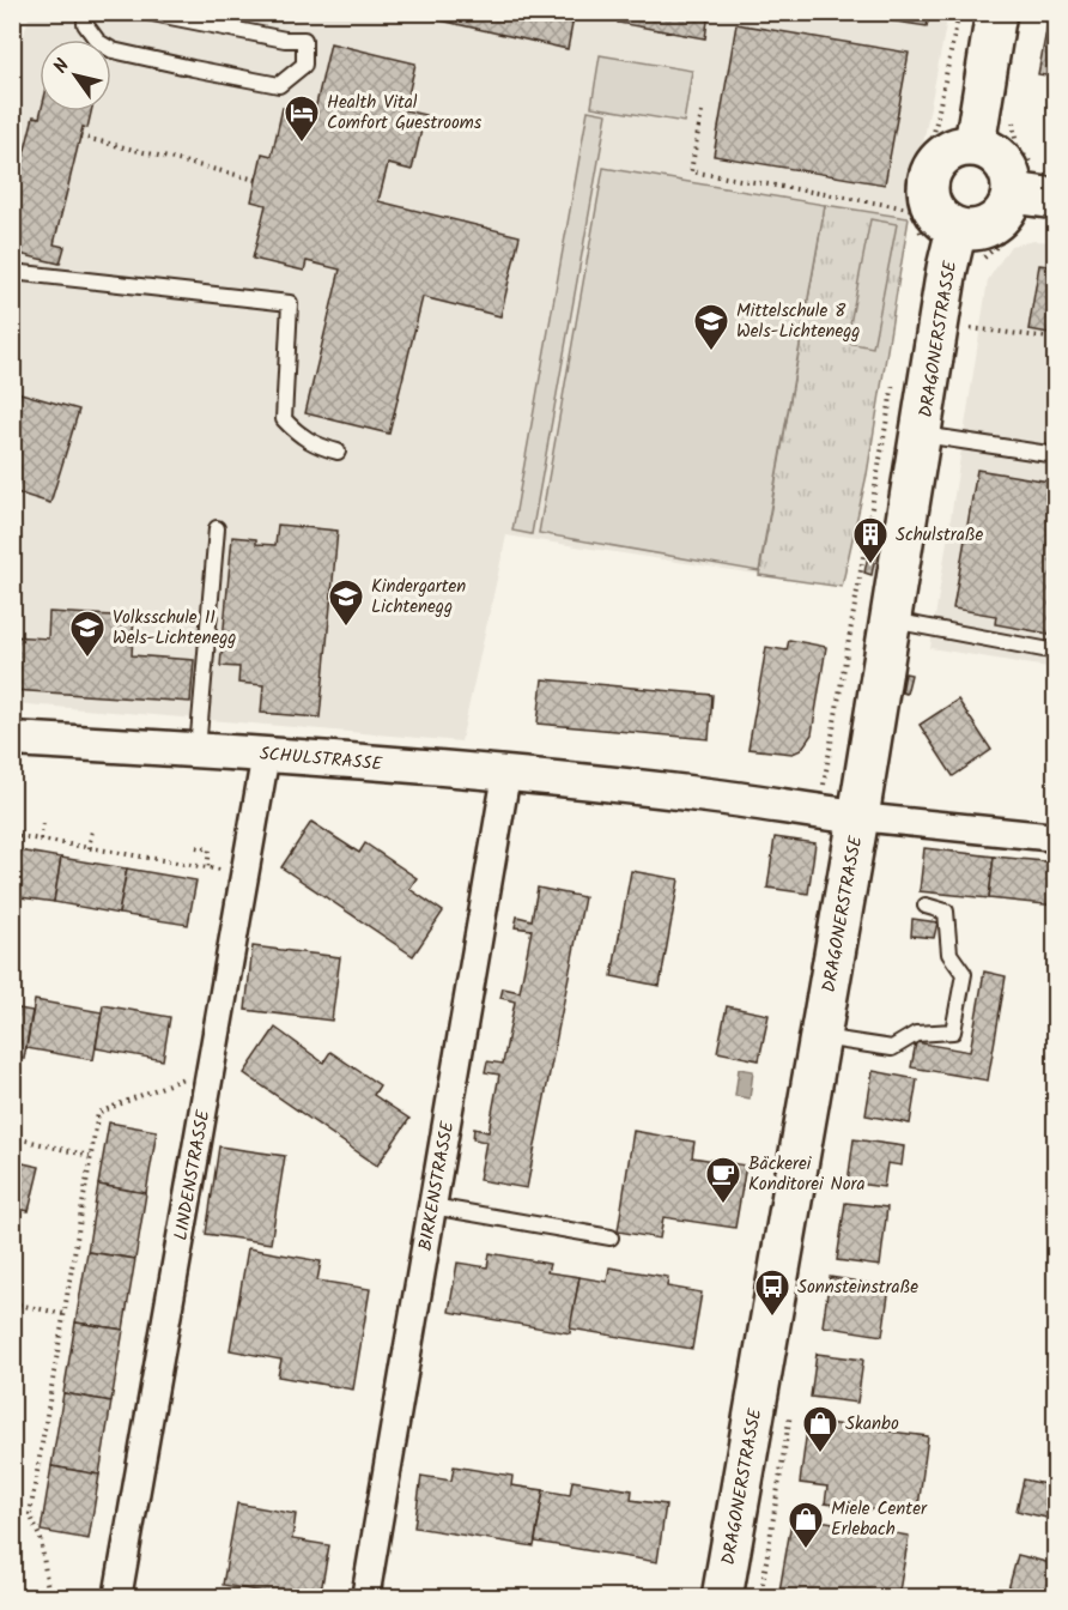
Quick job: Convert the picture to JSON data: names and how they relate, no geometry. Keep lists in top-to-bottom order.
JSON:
{
  "streets": {
    "main road": ["DRAGONERSTRASSE"],
    "street": ["SCHULSTRASSE", "LINDENSTRASSE", "BIRKENSTRASSE"]
  },
  "crossings": [
    ["DRAGONERSTRASSE", "SCHULSTRASSE"],
    ["SCHULSTRASSE", "LINDENSTRASSE"],
    ["SCHULSTRASSE", "BIRKENSTRASSE"]
  ],
  "places": {
    "hotel": ["Health Vital Comfort Guestrooms"],
    "school or university": ["Mittelschule 8 Wels-Lichtenegg", "Kindergarten Lichtenegg", "Volksschule 11 Wels-Lichtenegg"],
    "building": ["Schulstraße"],
    "cafe": ["Bäckerei Konditorei Nora"],
    "bus stop": ["Sonnsteinstraße"],
    "shop": ["Skanbo", "Miele Center Erlebach"]
  },
  "north": "top left"
}
